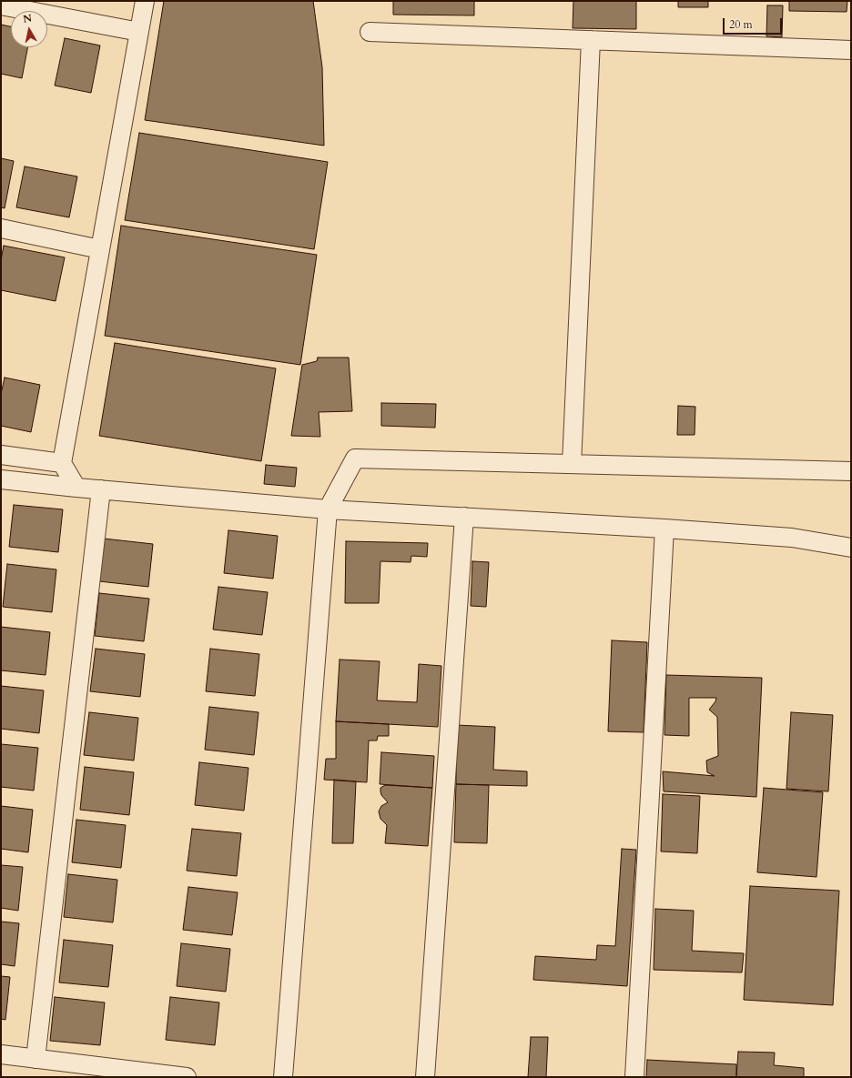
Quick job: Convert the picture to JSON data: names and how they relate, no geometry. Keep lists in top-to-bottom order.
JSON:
{
  "scale_bar": "20 m",
  "north": "top"
}
